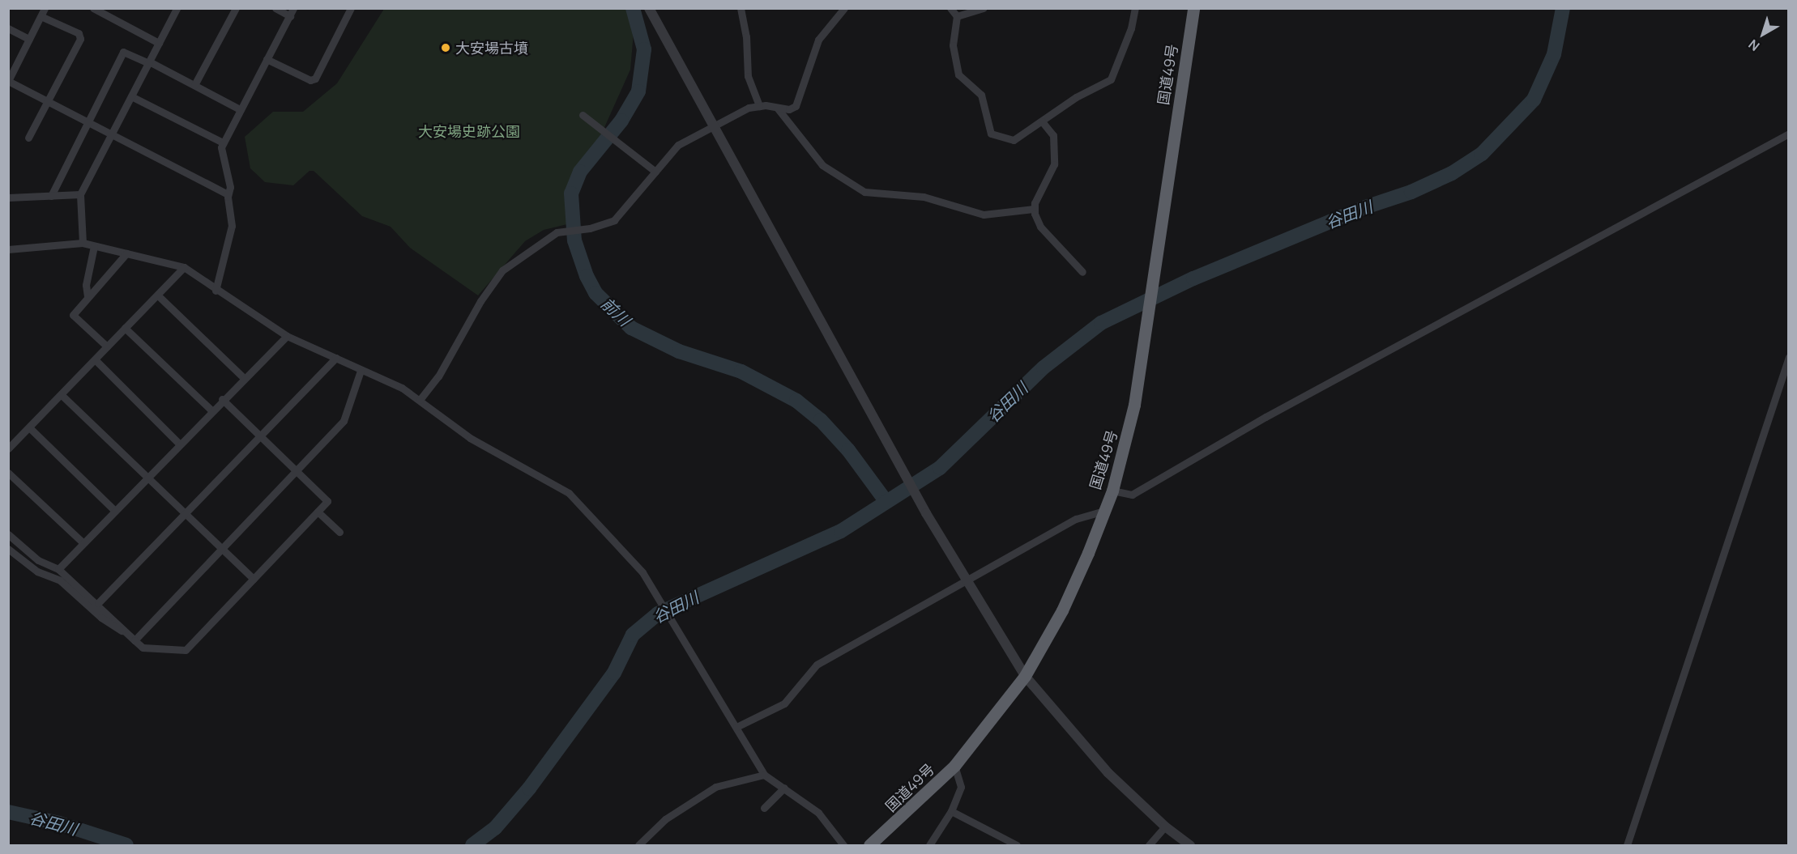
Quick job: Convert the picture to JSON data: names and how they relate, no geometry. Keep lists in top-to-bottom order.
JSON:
{
  "streets": {
    "highway": ["国道49号"]
  },
  "water": ["谷田川", "前川"],
  "parks": ["大安場史跡公園"],
  "places": ["大安場古墳"],
  "north": "bottom left"
}
